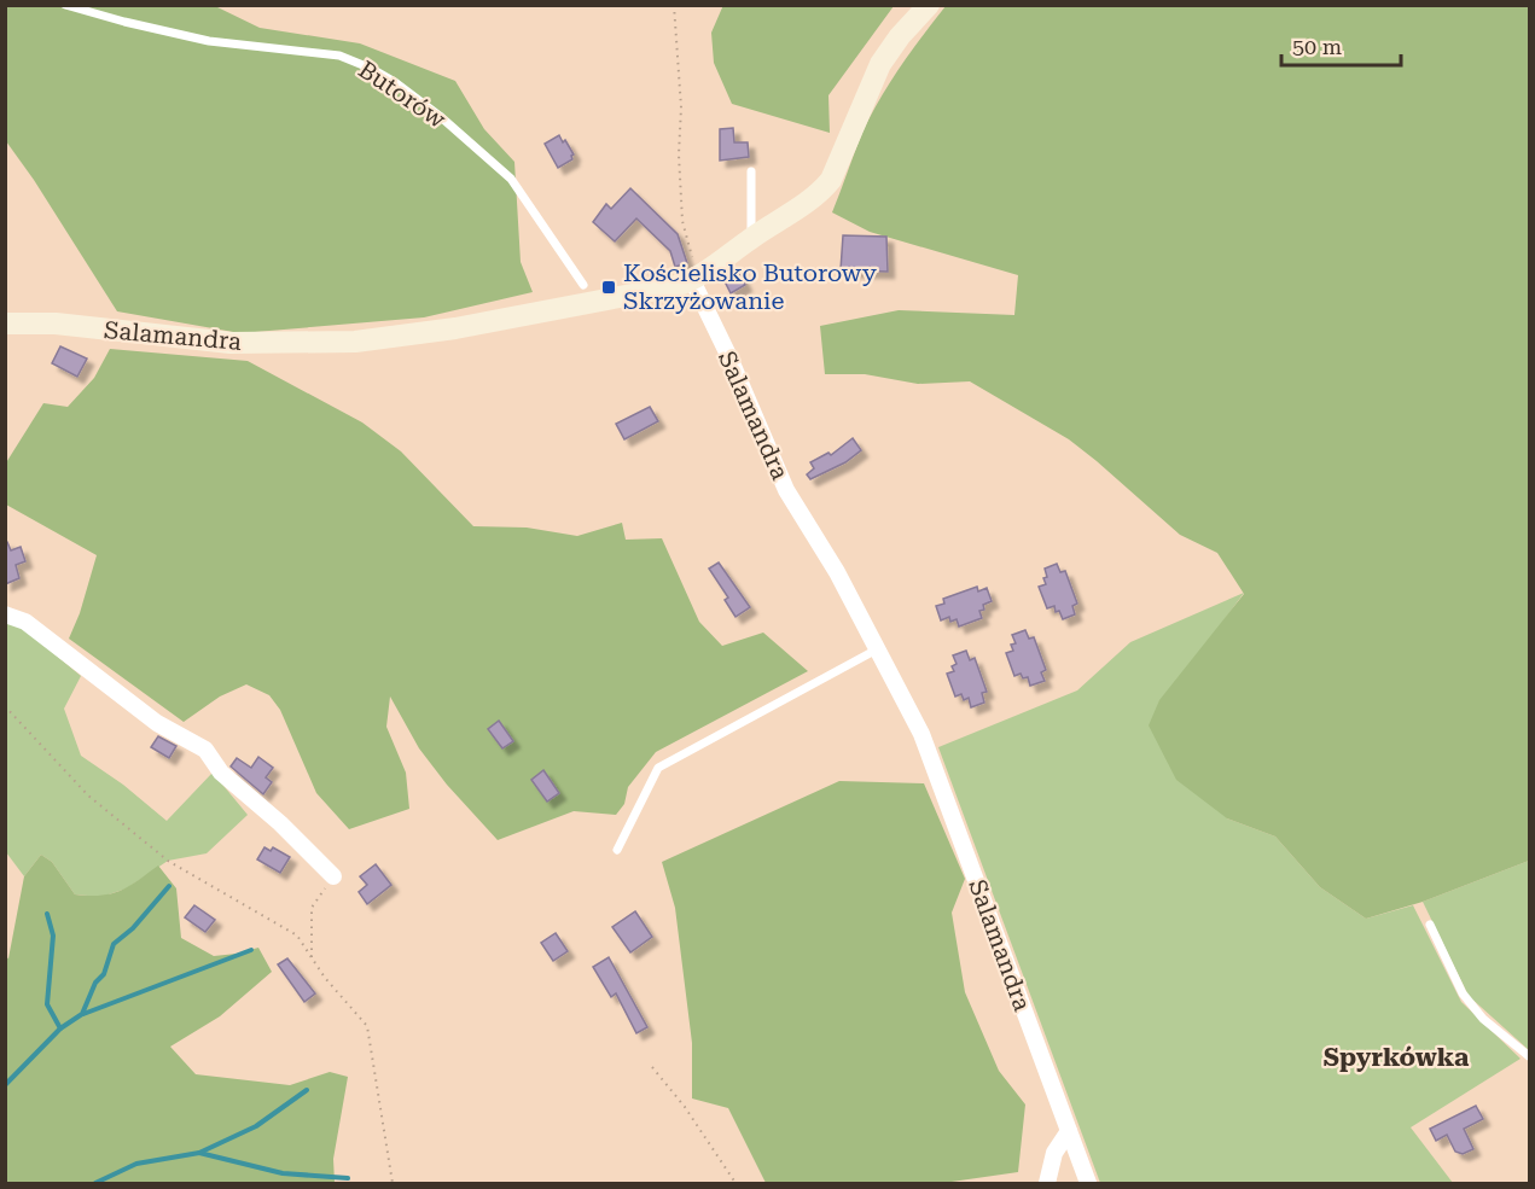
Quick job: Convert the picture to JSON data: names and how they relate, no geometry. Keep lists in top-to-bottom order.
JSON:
{
  "streets": {
    "street": ["Salamandra"],
    "lane": ["Butorów"]
  },
  "crossings": [
    ["Butorów", "Salamandra"]
  ],
  "districts": ["Spyrkówka"],
  "places": {
    "transit": ["Kościelisko Butorowy Skrzyżowanie"]
  },
  "scale_bar": "50 m"
}
